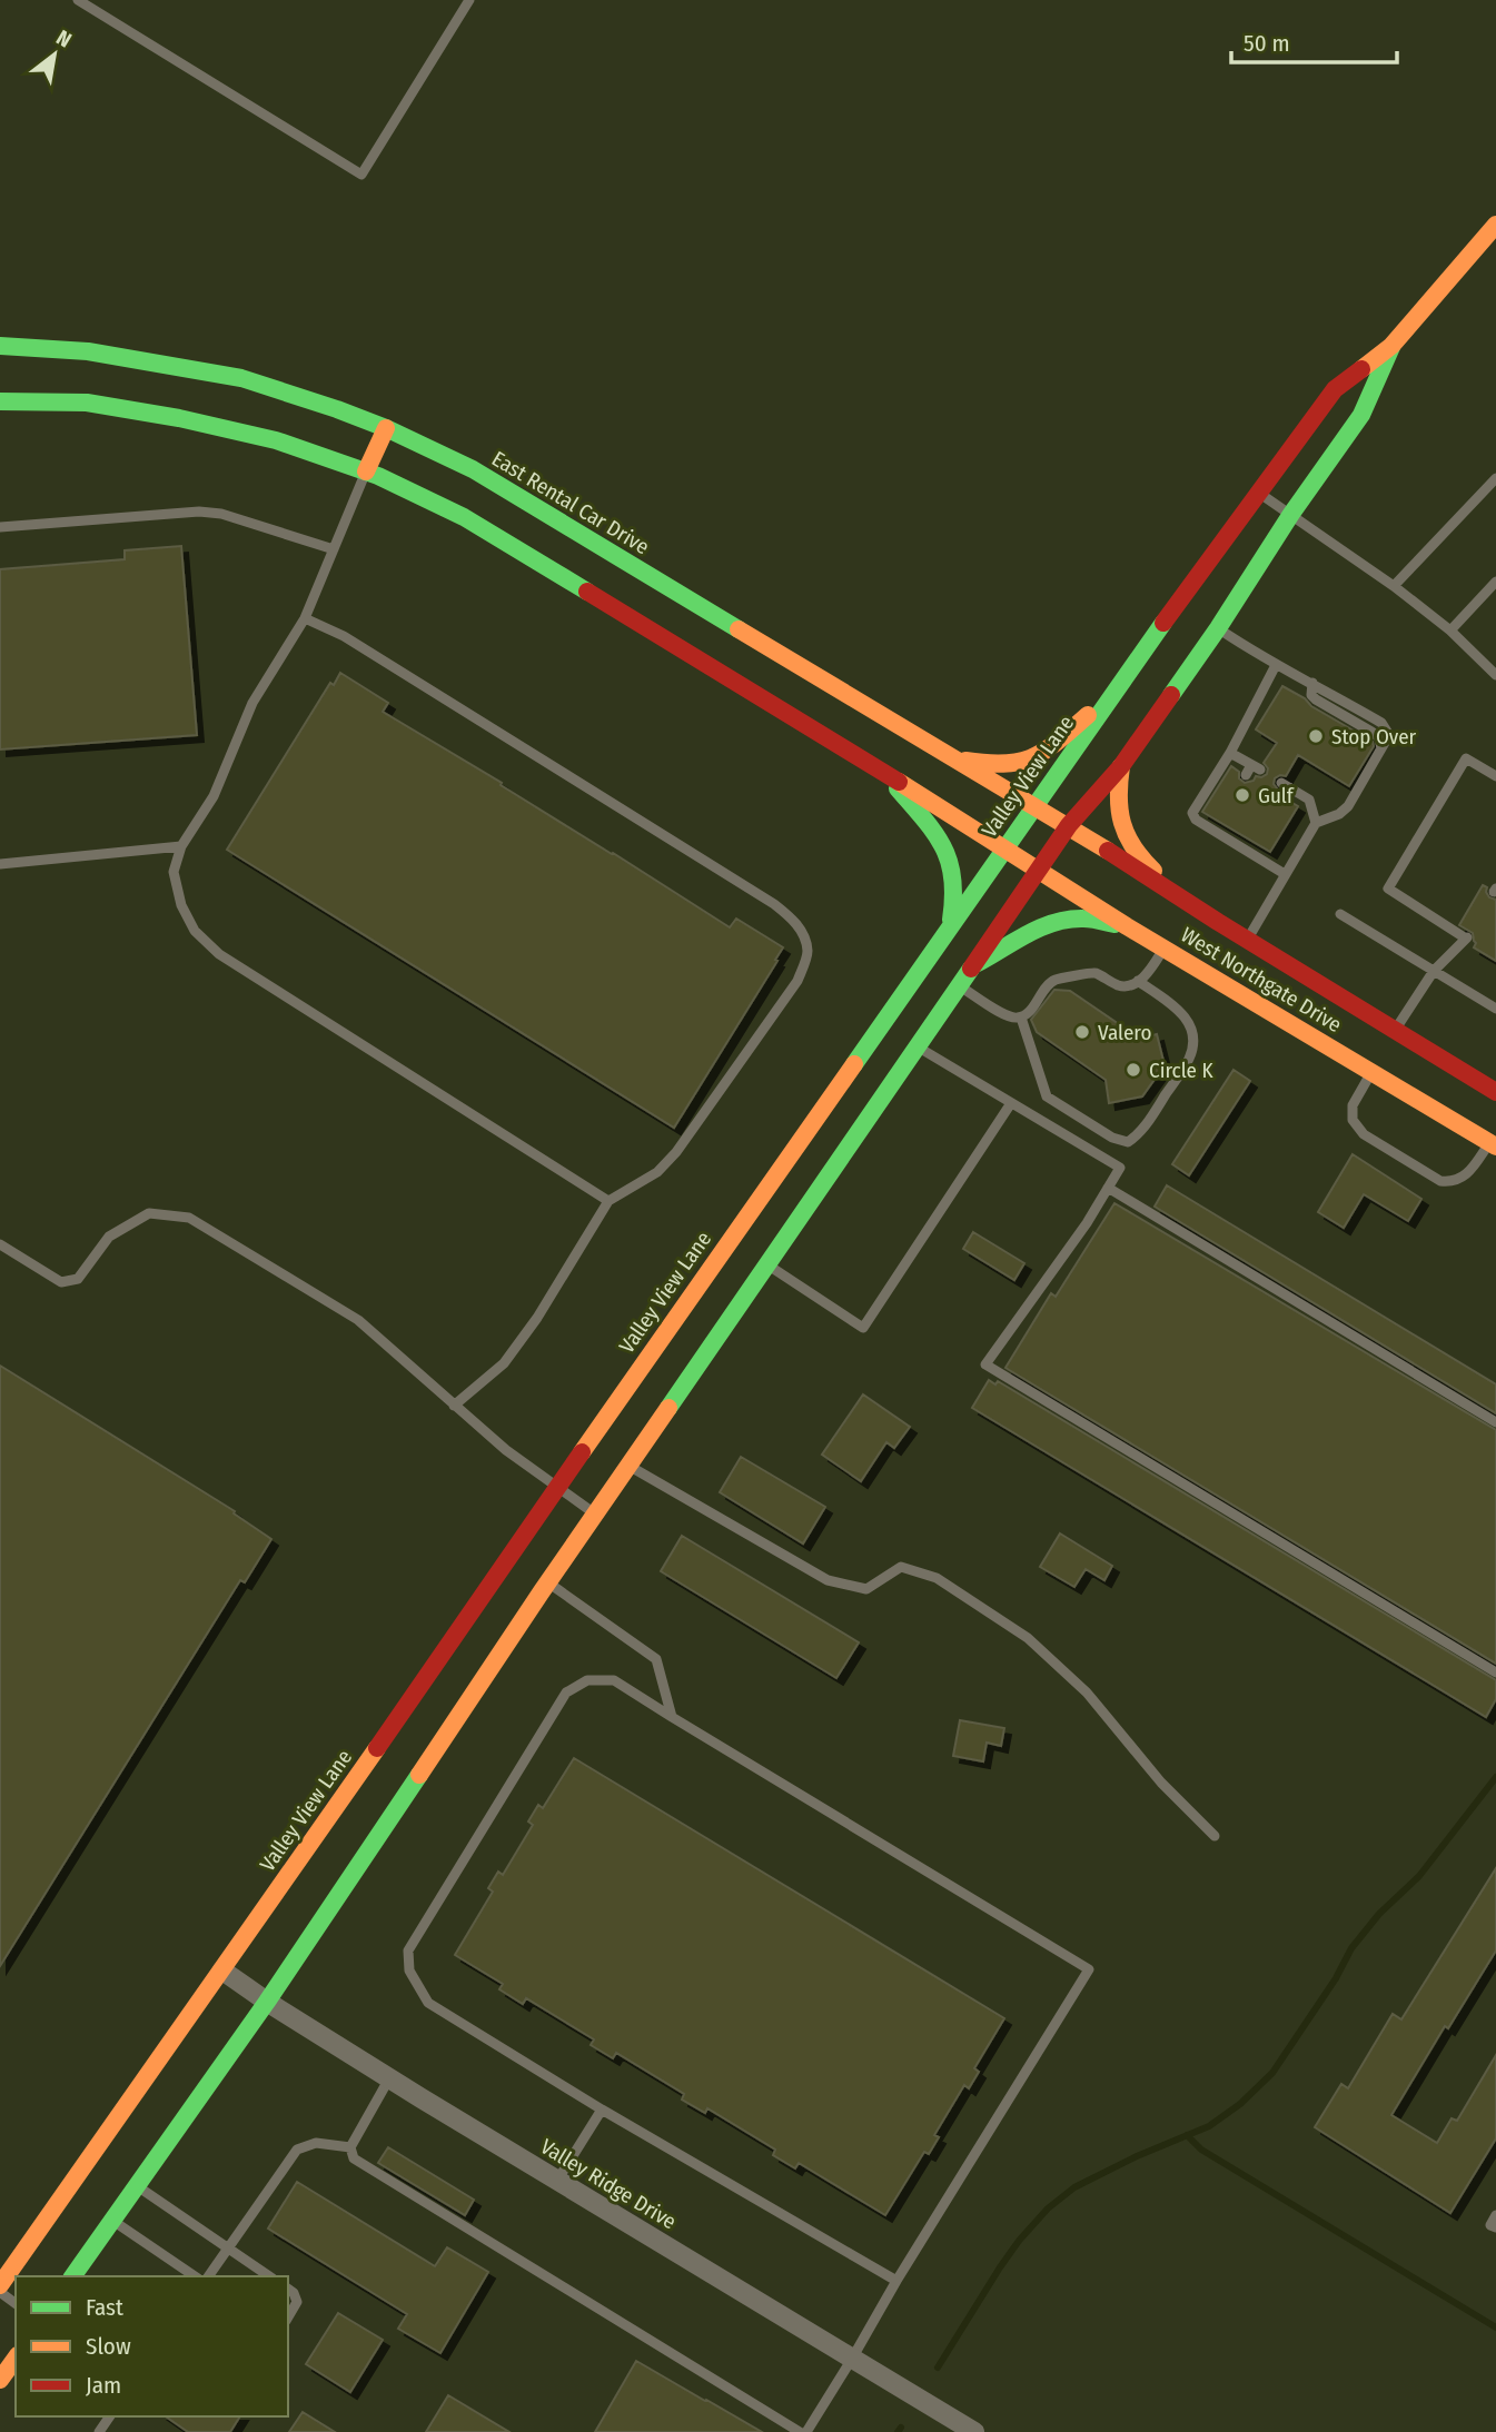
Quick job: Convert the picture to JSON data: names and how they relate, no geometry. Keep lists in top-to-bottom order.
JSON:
{
  "streets": {
    "main road": ["East Rental Car Drive", "Valley View Lane", "West Northgate Drive"],
    "street": ["Valley Ridge Drive"]
  },
  "crossings": [
    ["East Rental Car Drive", "Valley View Lane"],
    ["East Rental Car Drive", "West Northgate Drive"],
    ["Valley View Lane", "West Northgate Drive"],
    ["Valley View Lane", "Valley Ridge Drive"]
  ],
  "places": [
    "Stop Over",
    "Gulf",
    "Valero",
    "Circle K"
  ],
  "legend": ["Fast", "Slow", "Jam"],
  "scale_bar": "50 m",
  "north": "top right"
}
